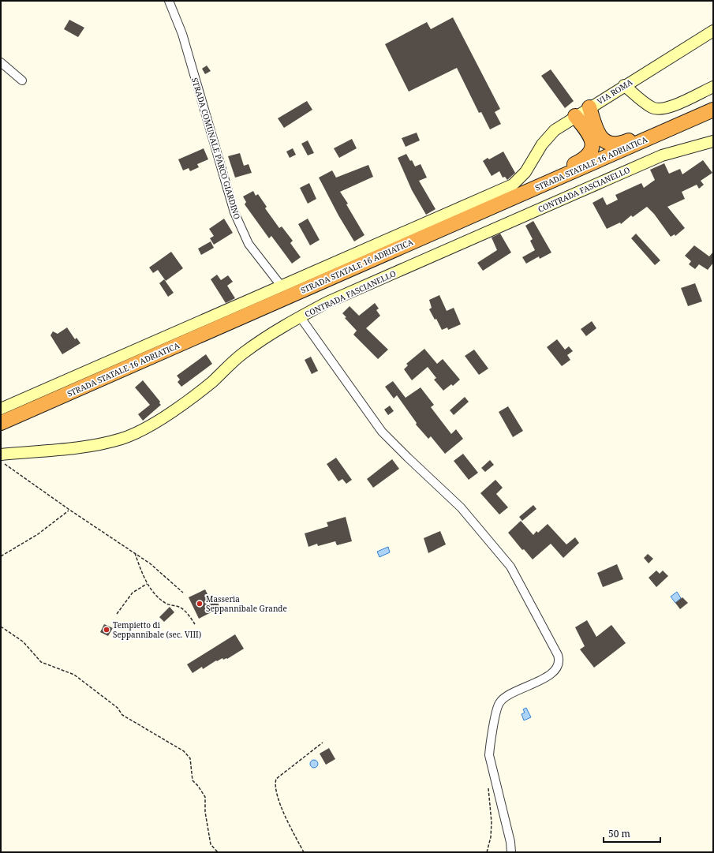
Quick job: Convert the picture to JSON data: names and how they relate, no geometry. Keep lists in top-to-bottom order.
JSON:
{
  "streets": {
    "highway": ["STRADA STATALE 16 ADRIATICA"],
    "street": ["VIA ROMA", "STRADA COMUNALE PARCO GIARDINO", "CONTRADA FASCIANELLO"]
  },
  "crossings": [
    ["VIA ROMA", "STRADA COMUNALE PARCO GIARDINO"]
  ],
  "places": ["Masseria Seppannibale Grande", "Tempietto di Seppannibale (sec. VIII)"],
  "scale_bar": "50 m"
}
